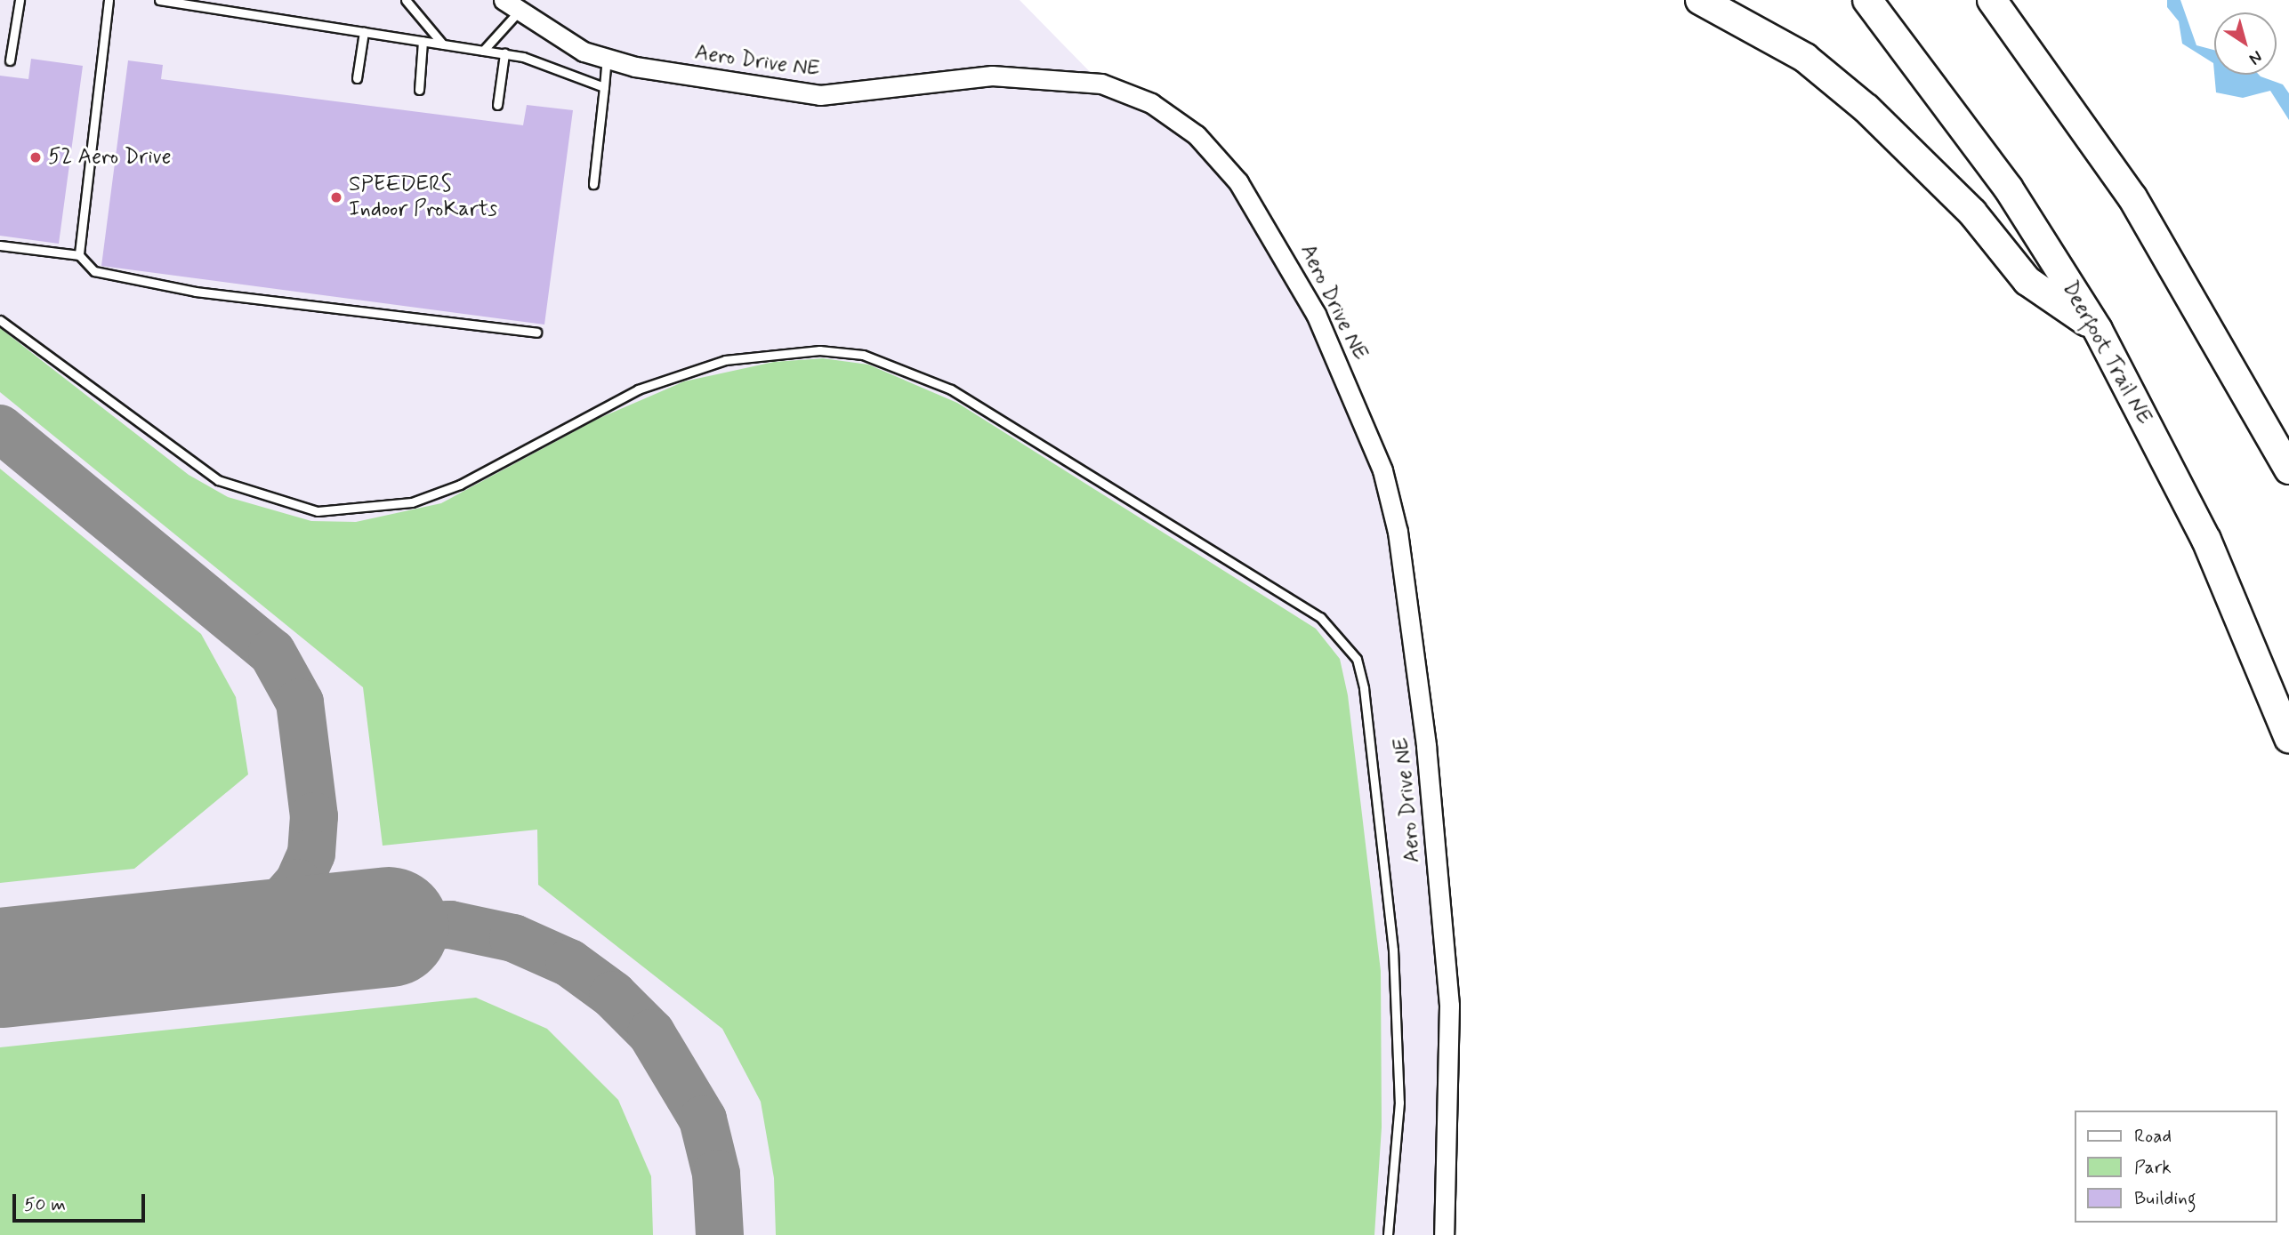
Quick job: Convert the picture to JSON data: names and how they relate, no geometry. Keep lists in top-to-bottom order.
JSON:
{
  "streets": {
    "highway": ["Deerfoot Trail NE"],
    "street": ["Aero Drive NE"]
  },
  "places": ["52 Aero Drive", "SPEEDERS Indoor ProKarts"],
  "legend": ["Road", "Park", "Building"],
  "scale_bar": "50 m",
  "north": "bottom right"
}
